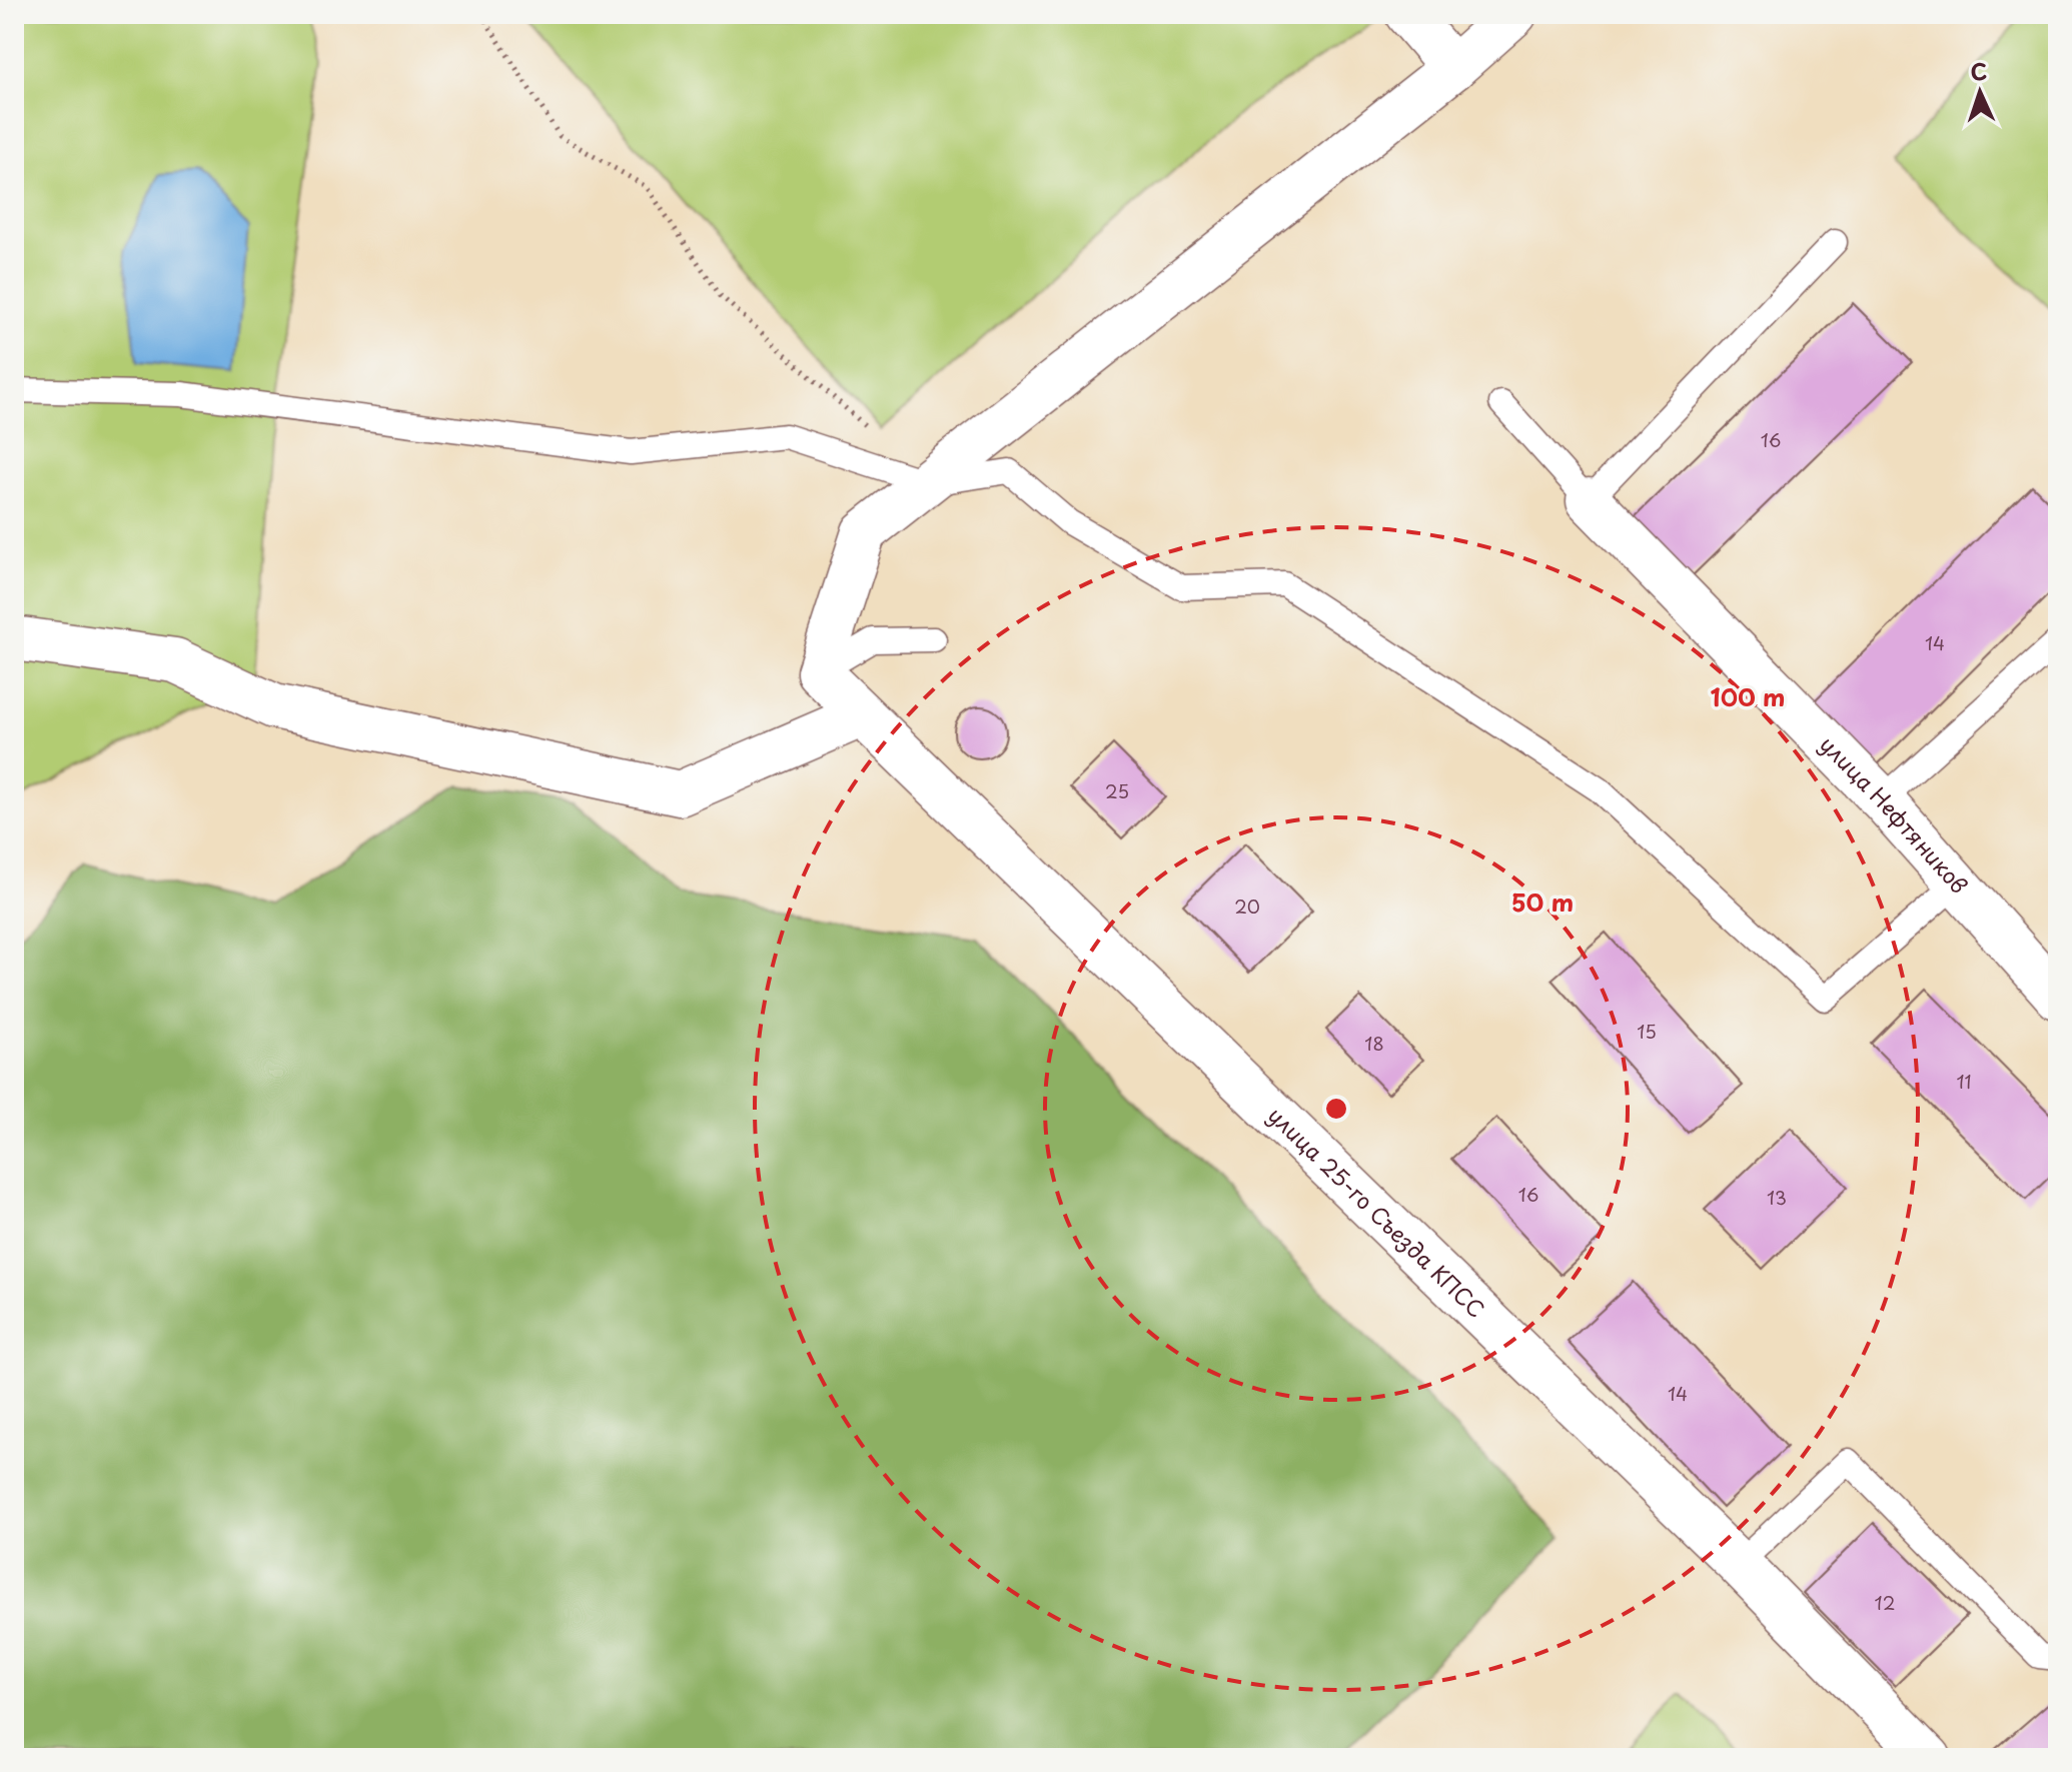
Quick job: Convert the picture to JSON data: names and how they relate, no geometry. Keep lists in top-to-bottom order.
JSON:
{
  "streets": {
    "street": ["улица Нефтяников", "улица 25-го Съезда КПСС"]
  },
  "house_numbers": [
    "16",
    "14",
    "25",
    "20",
    "15",
    "18",
    "11",
    "16",
    "13",
    "14",
    "12"
  ],
  "north": "top",
  "rings": ["100 m", "50 m"]
}
